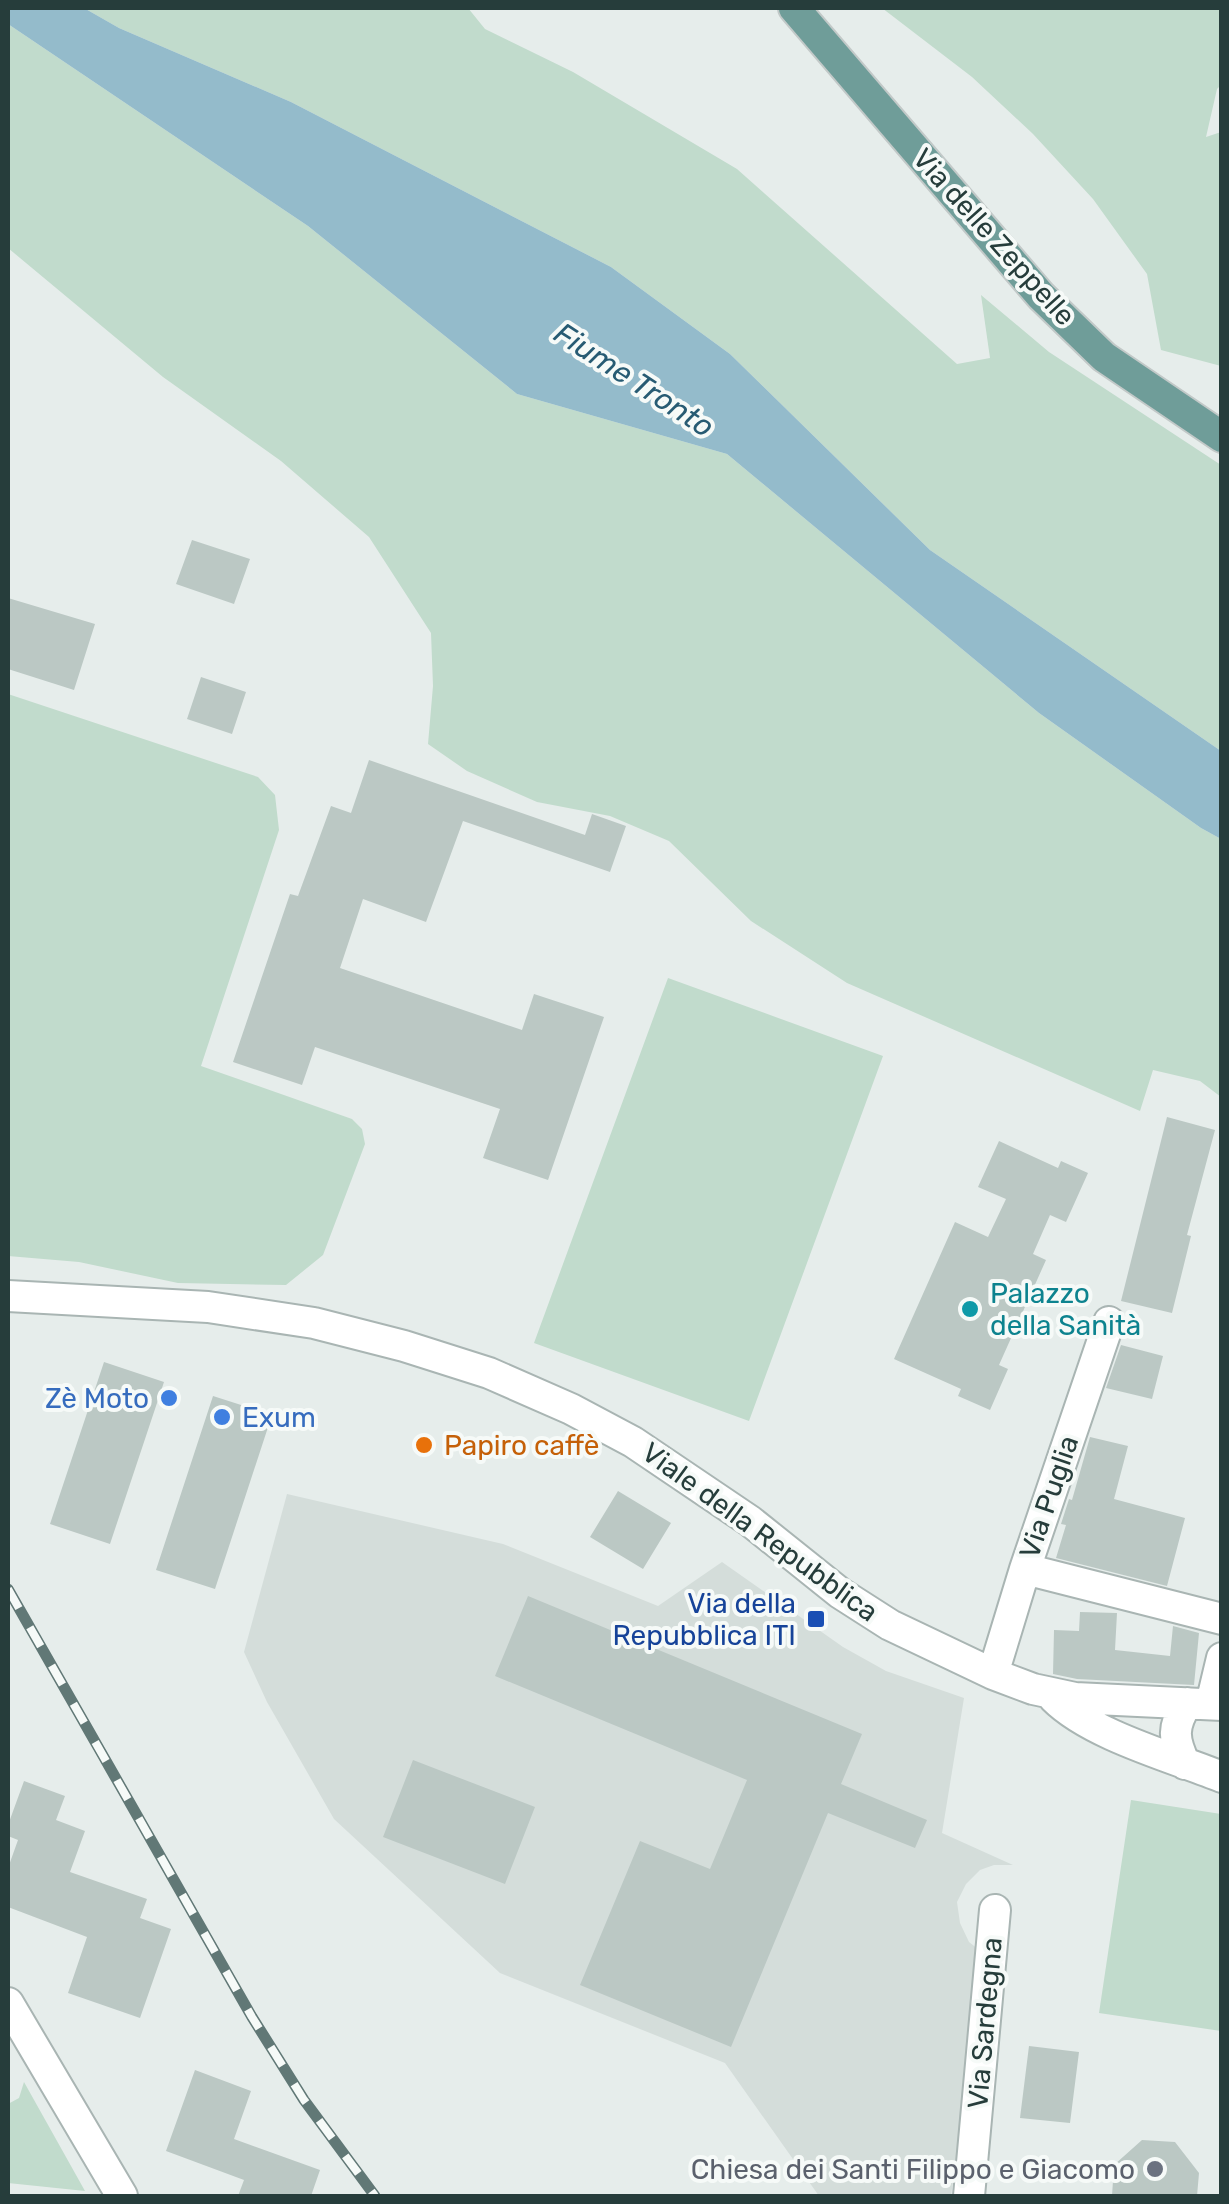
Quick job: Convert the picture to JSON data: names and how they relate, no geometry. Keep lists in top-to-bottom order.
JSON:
{
  "streets": {
    "main road": ["Via delle Zeppelle"],
    "street": ["Via Puglia", "Viale della Repubblica", "Via Sardegna"]
  },
  "crossings": [
    ["Via Puglia", "Viale della Repubblica"]
  ],
  "water": ["Fiume Tronto"],
  "places": {
    "other": [
      "Palazzo della Sanità",
      "Zè Moto",
      "Exum",
      "Papiro caffè",
      "Chiesa dei Santi Filippo e Giacomo"
    ],
    "transit": ["Via della Repubblica ITI"]
  }
}
